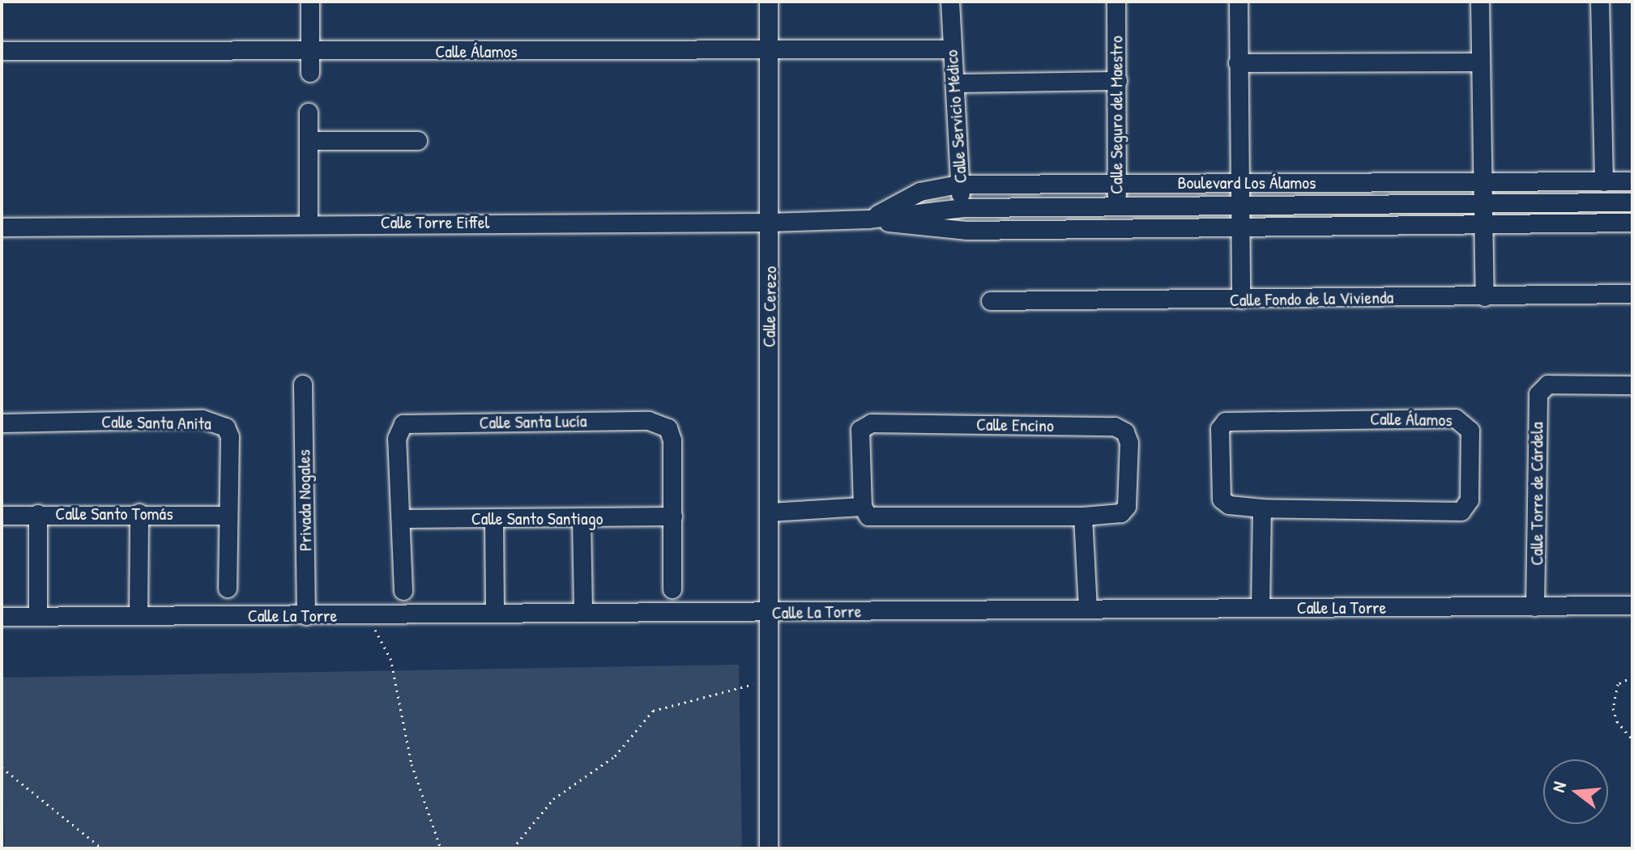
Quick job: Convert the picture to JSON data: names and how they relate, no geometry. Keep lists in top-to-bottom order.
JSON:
{
  "streets": {
    "street": [
      "Calle Álamos",
      "Calle Seguro del Maestro",
      "Calle Servicio Médico",
      "Boulevard Los Álamos",
      "Calle Torre Eiffel",
      "Calle Fondo de la Vivienda",
      "Calle Cerezo",
      "Calle Santa Lucía",
      "Calle Santa Anita",
      "Calle Encino",
      "Calle Torre de Cárdela",
      "Privada Nogales",
      "Calle Santo Tomás",
      "Calle Santo Santiago",
      "Calle La Torre"
    ]
  },
  "crossings": [
    ["Calle Álamos", "Calle Servicio Médico"],
    ["Calle Álamos", "Calle Cerezo"],
    ["Calle Seguro del Maestro", "Boulevard Los Álamos"],
    ["Calle Servicio Médico", "Boulevard Los Álamos"],
    ["Boulevard Los Álamos", "Calle Torre Eiffel"],
    ["Calle Torre Eiffel", "Calle Cerezo"],
    ["Calle Cerezo", "Calle Encino"],
    ["Calle Cerezo", "Calle La Torre"],
    ["Calle Santa Lucía", "Calle Santo Santiago"],
    ["Calle Santa Anita", "Calle Santo Tomás"],
    ["Calle Torre de Cárdela", "Calle La Torre"],
    ["Privada Nogales", "Calle La Torre"]
  ],
  "north": "left"
}
